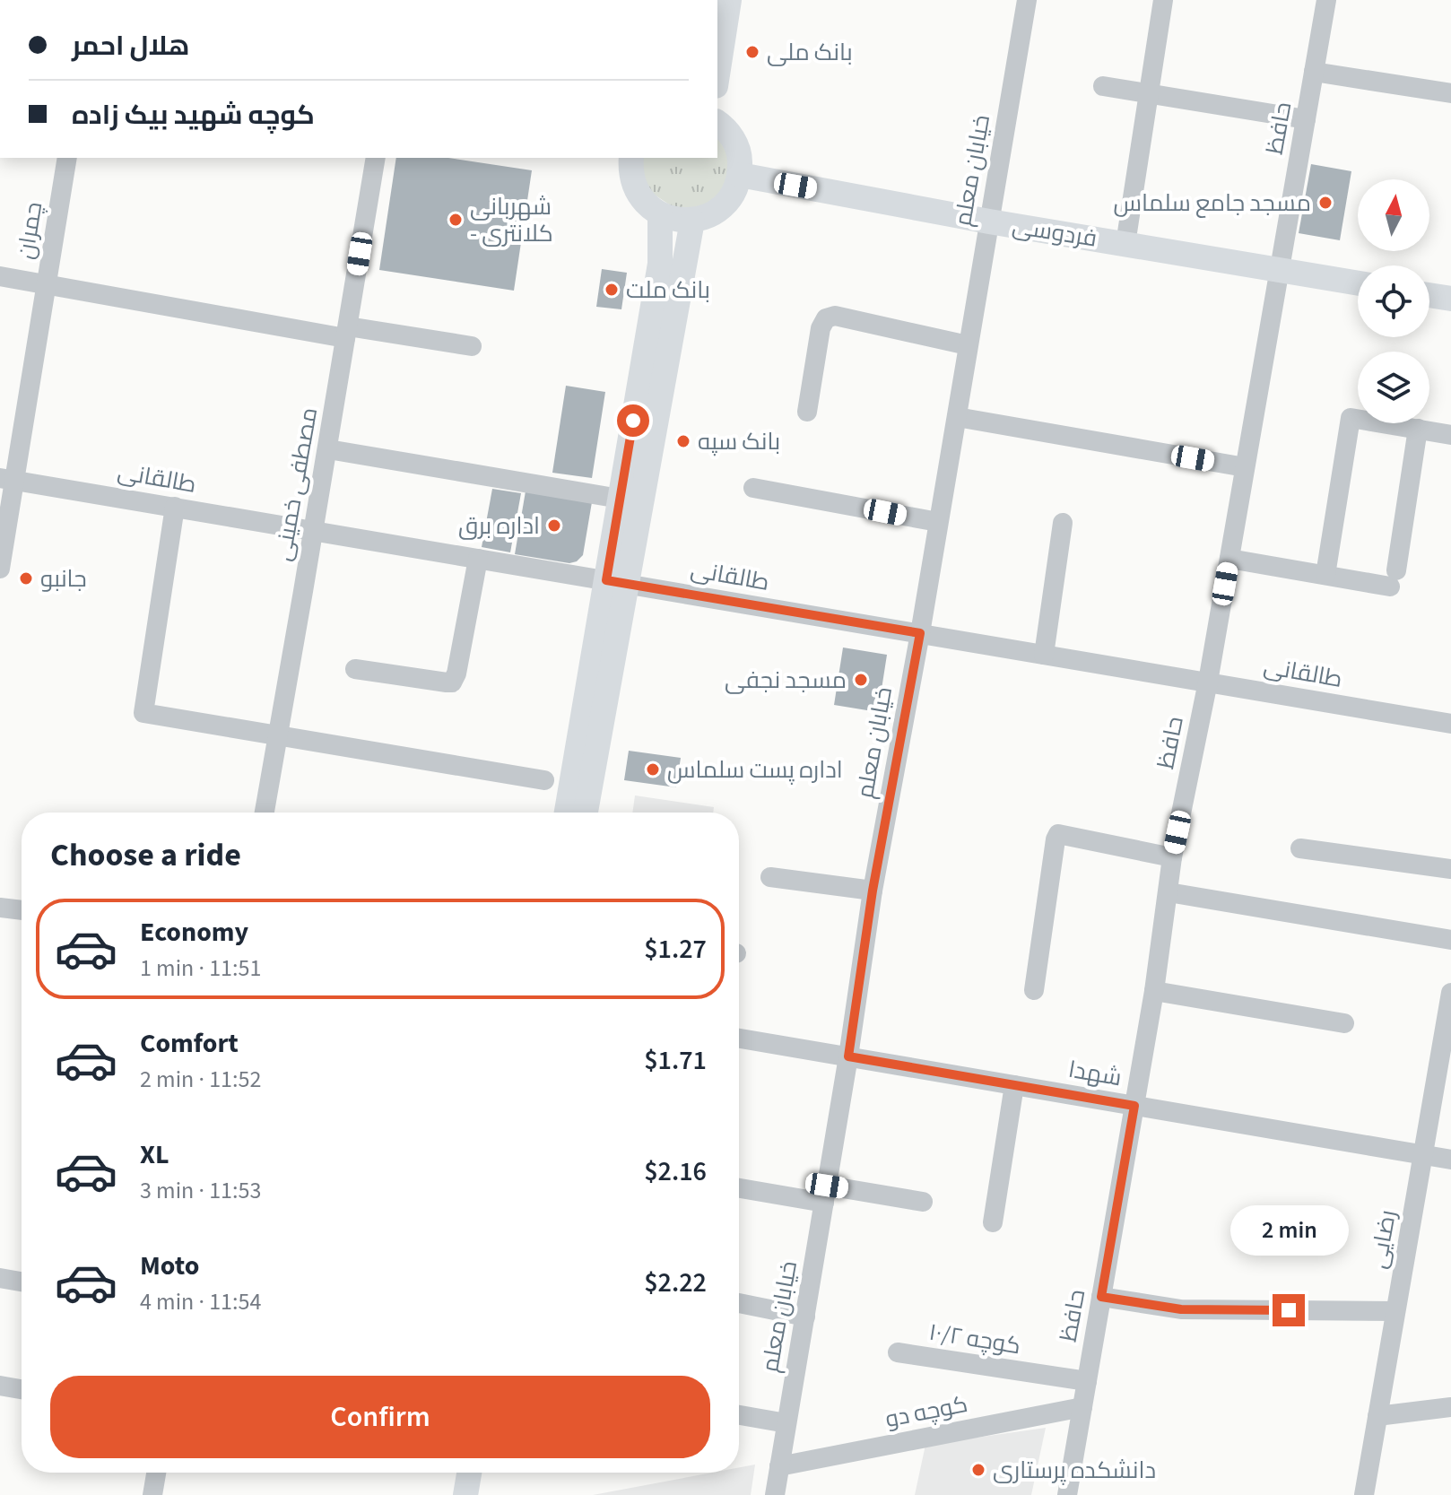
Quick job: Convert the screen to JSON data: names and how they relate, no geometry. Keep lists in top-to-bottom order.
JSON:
{
  "streets": {
    "main road": ["فردوسی"],
    "street": [
      "حافظ",
      "خیابان معلم",
      "چمران",
      "طالقانی",
      "مصطفی خمینی",
      "شهدا",
      "رضایی",
      "کوچه ۱۰/۲",
      "کوچه دو"
    ]
  },
  "crossings": [
    ["حافظ", "فردوسی"],
    ["حافظ", "طالقانی"],
    ["حافظ", "شهدا"],
    ["حافظ", "کوچه ۱۰/۲"],
    ["حافظ", "کوچه دو"],
    ["خیابان معلم", "فردوسی"],
    ["خیابان معلم", "طالقانی"],
    ["خیابان معلم", "شهدا"],
    ["خیابان معلم", "کوچه دو"],
    ["چمران", "طالقانی"],
    ["طالقانی", "مصطفی خمینی"],
    ["شهدا", "رضایی"]
  ],
  "places": [
    "بانک ملی",
    "مسجد جامع سلماس",
    "شهربانی - کلانتری",
    "بانک ملت",
    "بانک سپه",
    "اداره برق",
    "جانبو",
    "مسجد نجفی",
    "اداره پست سلماس",
    "دانشکده پرستاری"
  ],
  "north": "top",
  "page": {
    "banner": ["هلال احمر", "کوچه شهید بیک زاده"],
    "heading": "Choose a ride",
    "list": [
      {
        "name": "Economy",
        "note": "1 min · 11:51",
        "value": "$1.27"
      },
      {
        "name": "Comfort",
        "note": "2 min · 11:52",
        "value": "$1.71"
      },
      {
        "name": "XL",
        "note": "3 min · 11:53",
        "value": "$2.16"
      },
      {
        "name": "Moto",
        "note": "4 min · 11:54",
        "value": "$2.22"
      }
    ],
    "bubble": "2 min",
    "buttons": "Confirm"
  }
}
